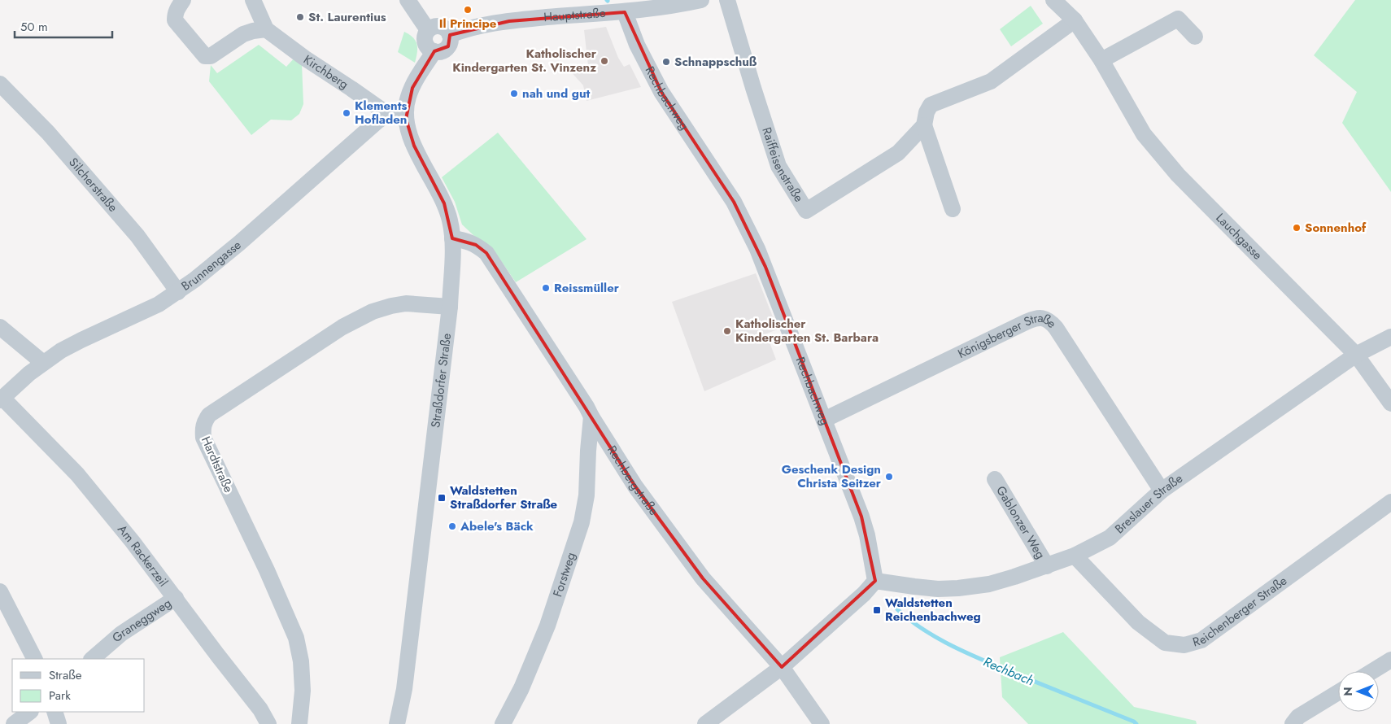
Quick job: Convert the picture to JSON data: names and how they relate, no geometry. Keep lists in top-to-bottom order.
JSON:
{
  "streets": {
    "street": [
      "Hauptstraße",
      "Kirchberg",
      "Rechbachweg",
      "Raiffeisenstraße",
      "Silcherstraße",
      "Lauchgasse",
      "Brunnengasse",
      "Königsberger Straße",
      "Straßdorfer Straße",
      "Hardtstraße",
      "Rechbergstraße",
      "Breslauer Straße",
      "Gablonzer Weg",
      "Am Rackerzeil",
      "Forstweg",
      "Reichenberger Straße",
      "Graneggweg"
    ]
  },
  "crossings": [
    ["Hauptstraße", "Rechbachweg"],
    ["Hauptstraße", "Straßdorfer Straße"],
    ["Kirchberg", "Brunnengasse"],
    ["Rechbachweg", "Königsberger Straße"],
    ["Rechbachweg", "Breslauer Straße"],
    ["Raiffeisenstraße", "Lauchgasse"],
    ["Silcherstraße", "Brunnengasse"],
    ["Lauchgasse", "Breslauer Straße"],
    ["Brunnengasse", "Straßdorfer Straße"],
    ["Brunnengasse", "Am Rackerzeil"],
    ["Königsberger Straße", "Breslauer Straße"],
    ["Straßdorfer Straße", "Hardtstraße"],
    ["Straßdorfer Straße", "Rechbergstraße"],
    ["Rechbergstraße", "Forstweg"],
    ["Breslauer Straße", "Gablonzer Weg"],
    ["Breslauer Straße", "Reichenberger Straße"],
    ["Am Rackerzeil", "Graneggweg"]
  ],
  "water": ["Rechbach"],
  "places": {
    "other": [
      "Il Principe",
      "St. Laurentius",
      "Katholischer Kindergarten St. Vinzenz",
      "Schnappschuß",
      "nah und gut",
      "Klements Hofladen",
      "Sonnenhof",
      "Reissmüller",
      "Katholischer Kindergarten St. Barbara",
      "Geschenk Design Christa Seitzer",
      "Abele's Bäck"
    ],
    "transit": ["Waldstetten Straßdorfer Straße", "Waldstetten Reichenbachweg"]
  },
  "legend": ["Straße", "Park"],
  "scale_bar": "50 m",
  "north": "left"
}
